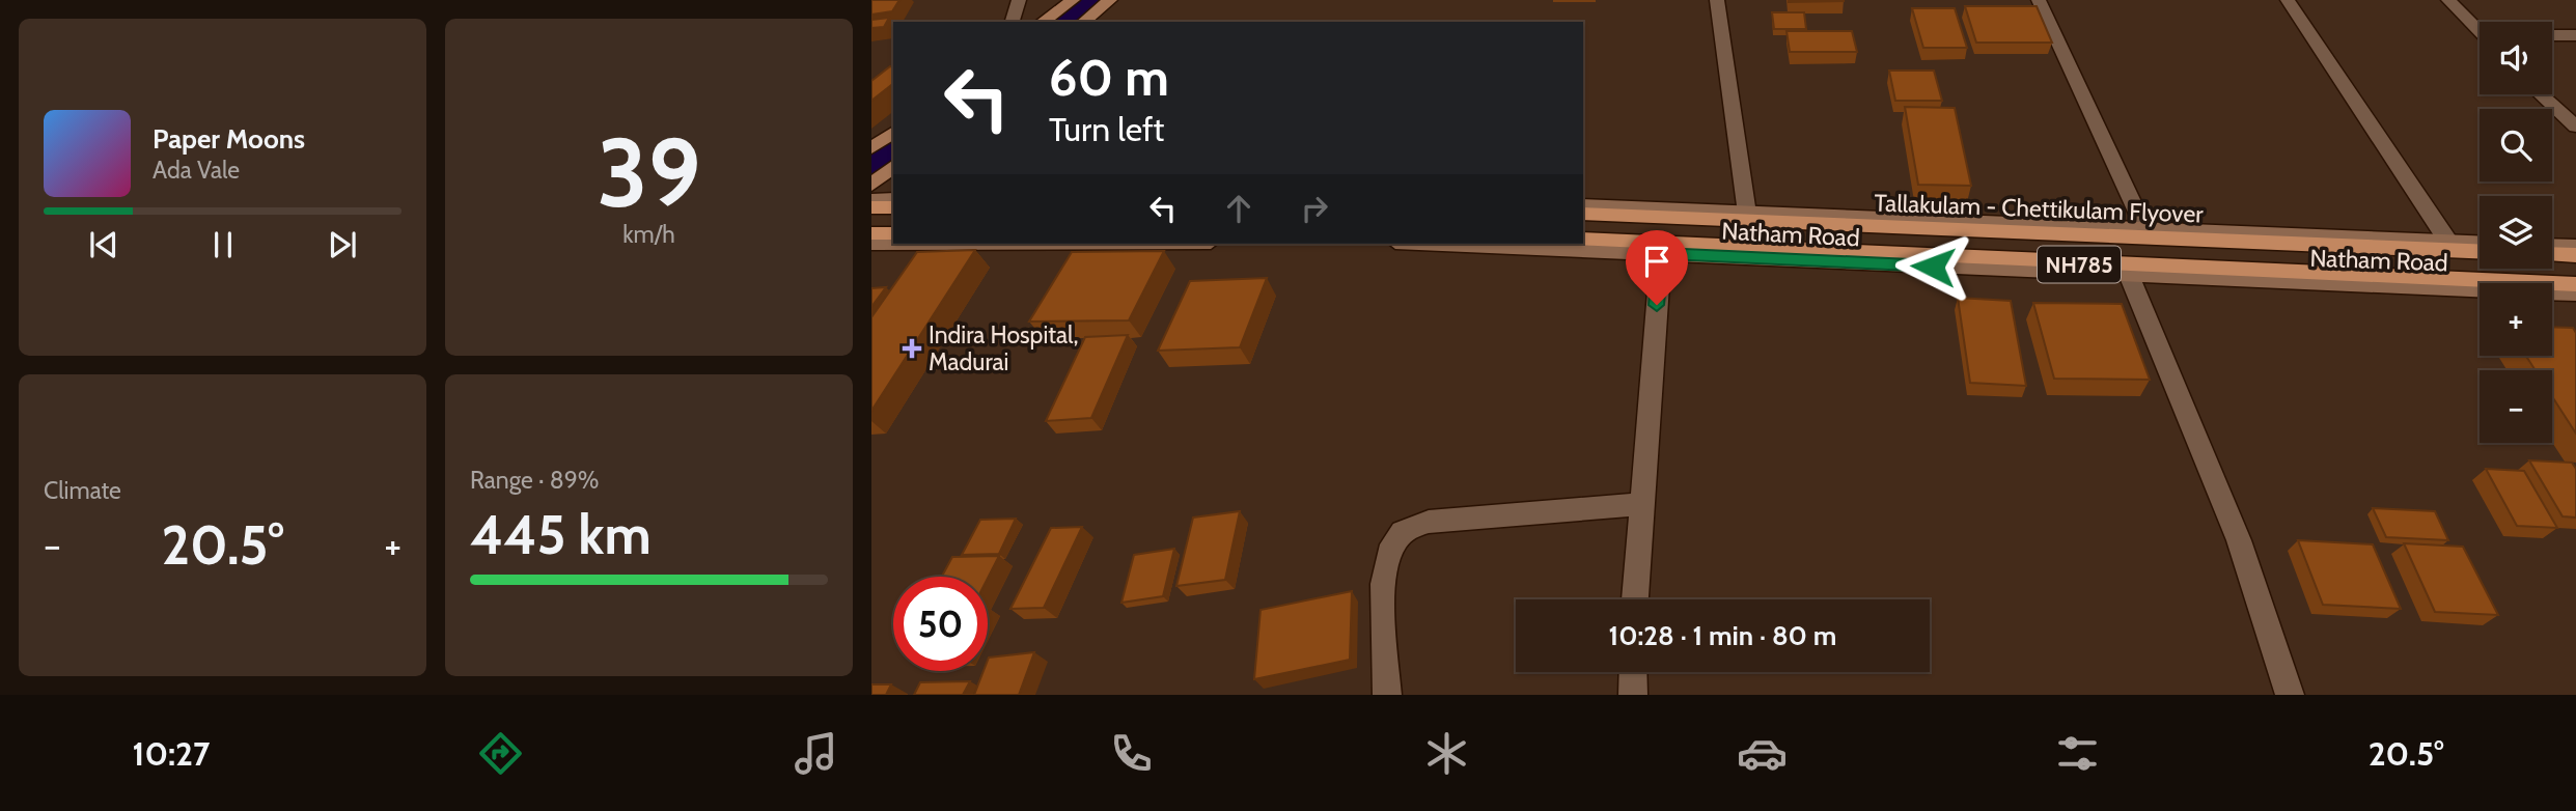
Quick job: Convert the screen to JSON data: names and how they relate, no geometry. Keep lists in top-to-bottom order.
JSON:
{
  "streets": {
    "highway": ["Tallakulam - Chettikulam Flyover", "NH785"],
    "main road": ["Natham Road"]
  },
  "places": {
    "health": ["Indira Hospital, Madurai"]
  },
  "page": {
    "tile": [
      ["39", "km/h"],
      "Climate",
      ["Range · 89%", "445 km"]
    ],
    "map_buttons": ["+", "−"],
    "turn": ["60 m", "Turn left"],
    "song": ["Paper Moons", "Ada Vale"],
    "heat": ["−", "20.5°", "+"],
    "limit": "50",
    "trip": "10:28 · 1 min · 80 m",
    "tabs": ["10:27", "20.5°"]
  }
}
